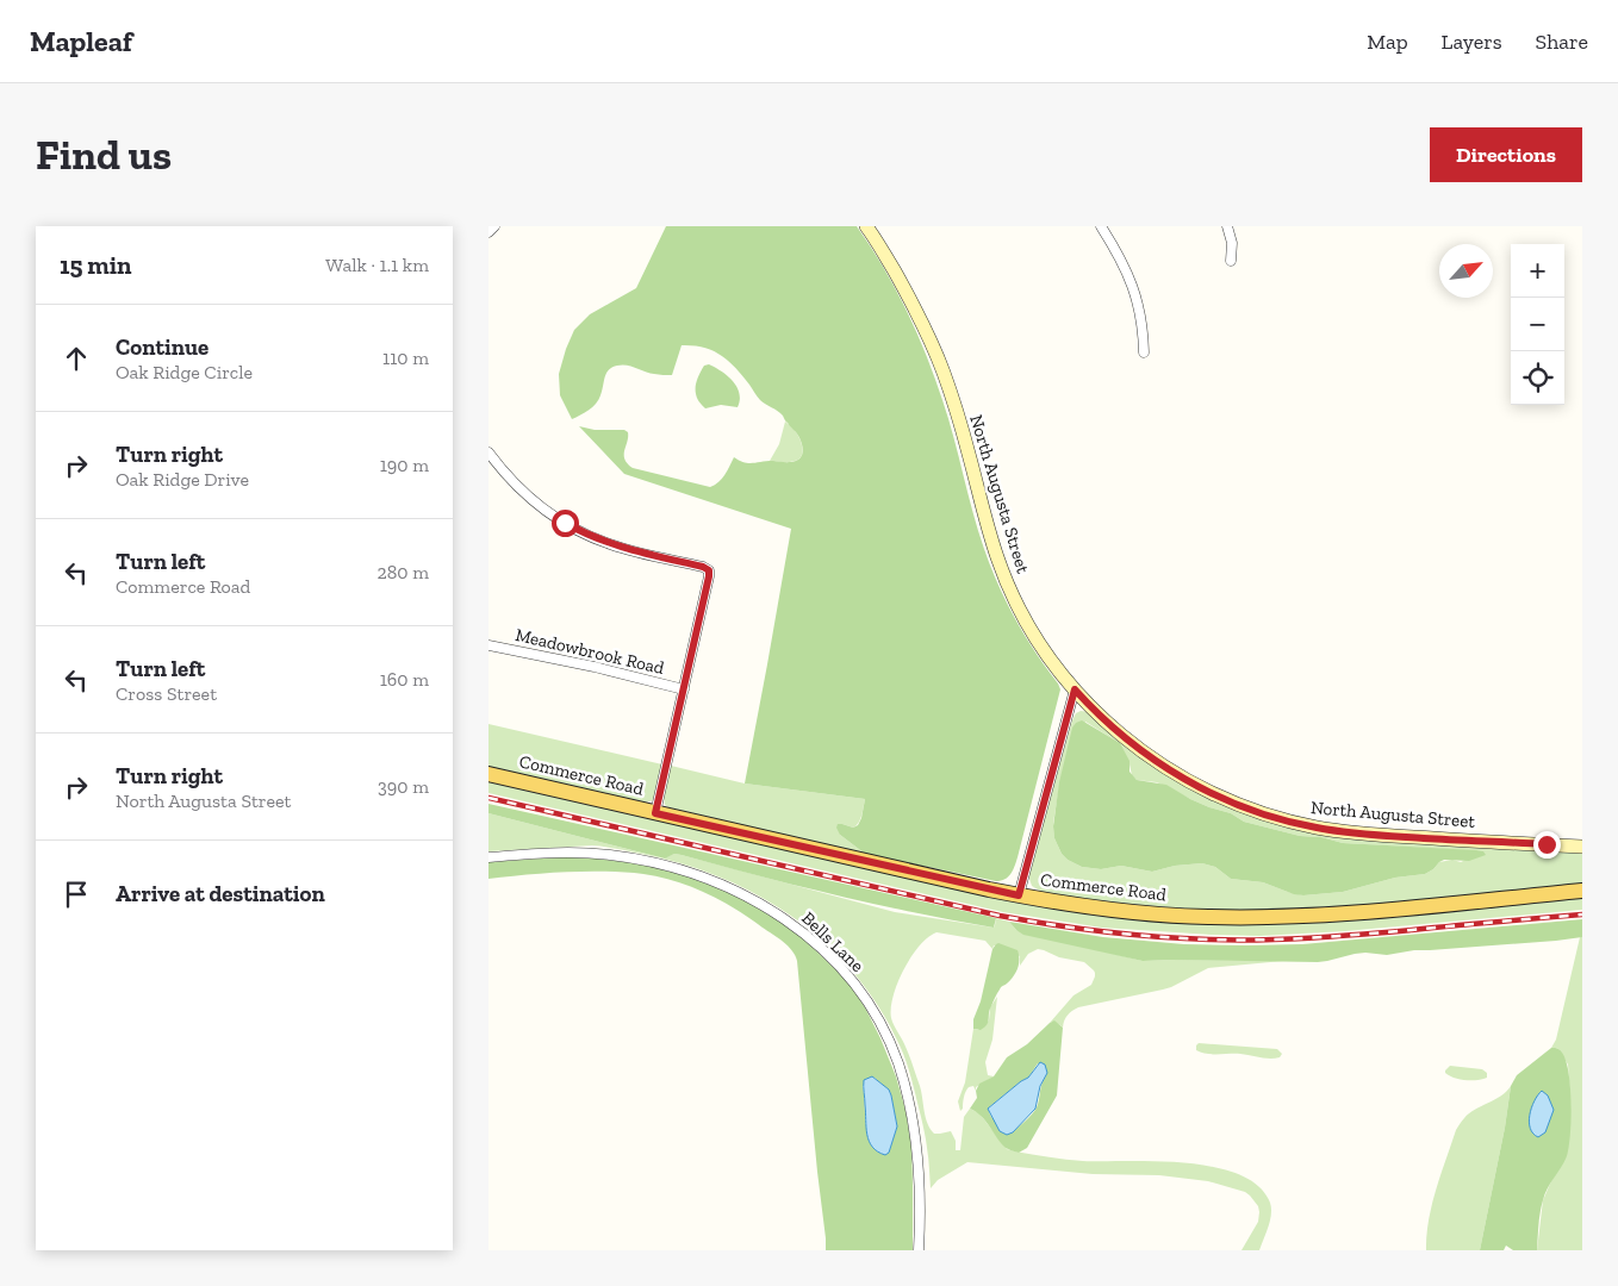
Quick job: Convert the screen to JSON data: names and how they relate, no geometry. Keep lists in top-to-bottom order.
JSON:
{
  "streets": {
    "main road": ["North Augusta Street", "Commerce Road"],
    "street": ["Meadowbrook Road", "Bells Lane"]
  },
  "north": "top right",
  "page": {
    "header": "Mapleaf",
    "nav": ["Map", "Layers", "Share"],
    "buttons": "Directions",
    "title": "Find us",
    "heading": ["15 min", "Walk · 1.1 km"],
    "map_buttons": ["+", "−"],
    "list": [
      ["Continue", "Oak Ridge Circle", "110 m"],
      ["Turn right", "Oak Ridge Drive", "190 m"],
      ["Turn left", "Commerce Road", "280 m"],
      ["Turn left", "Cross Street", "160 m"],
      ["Turn right", "North Augusta Street", "390 m"],
      "Arrive at destination"
    ]
  }
}
